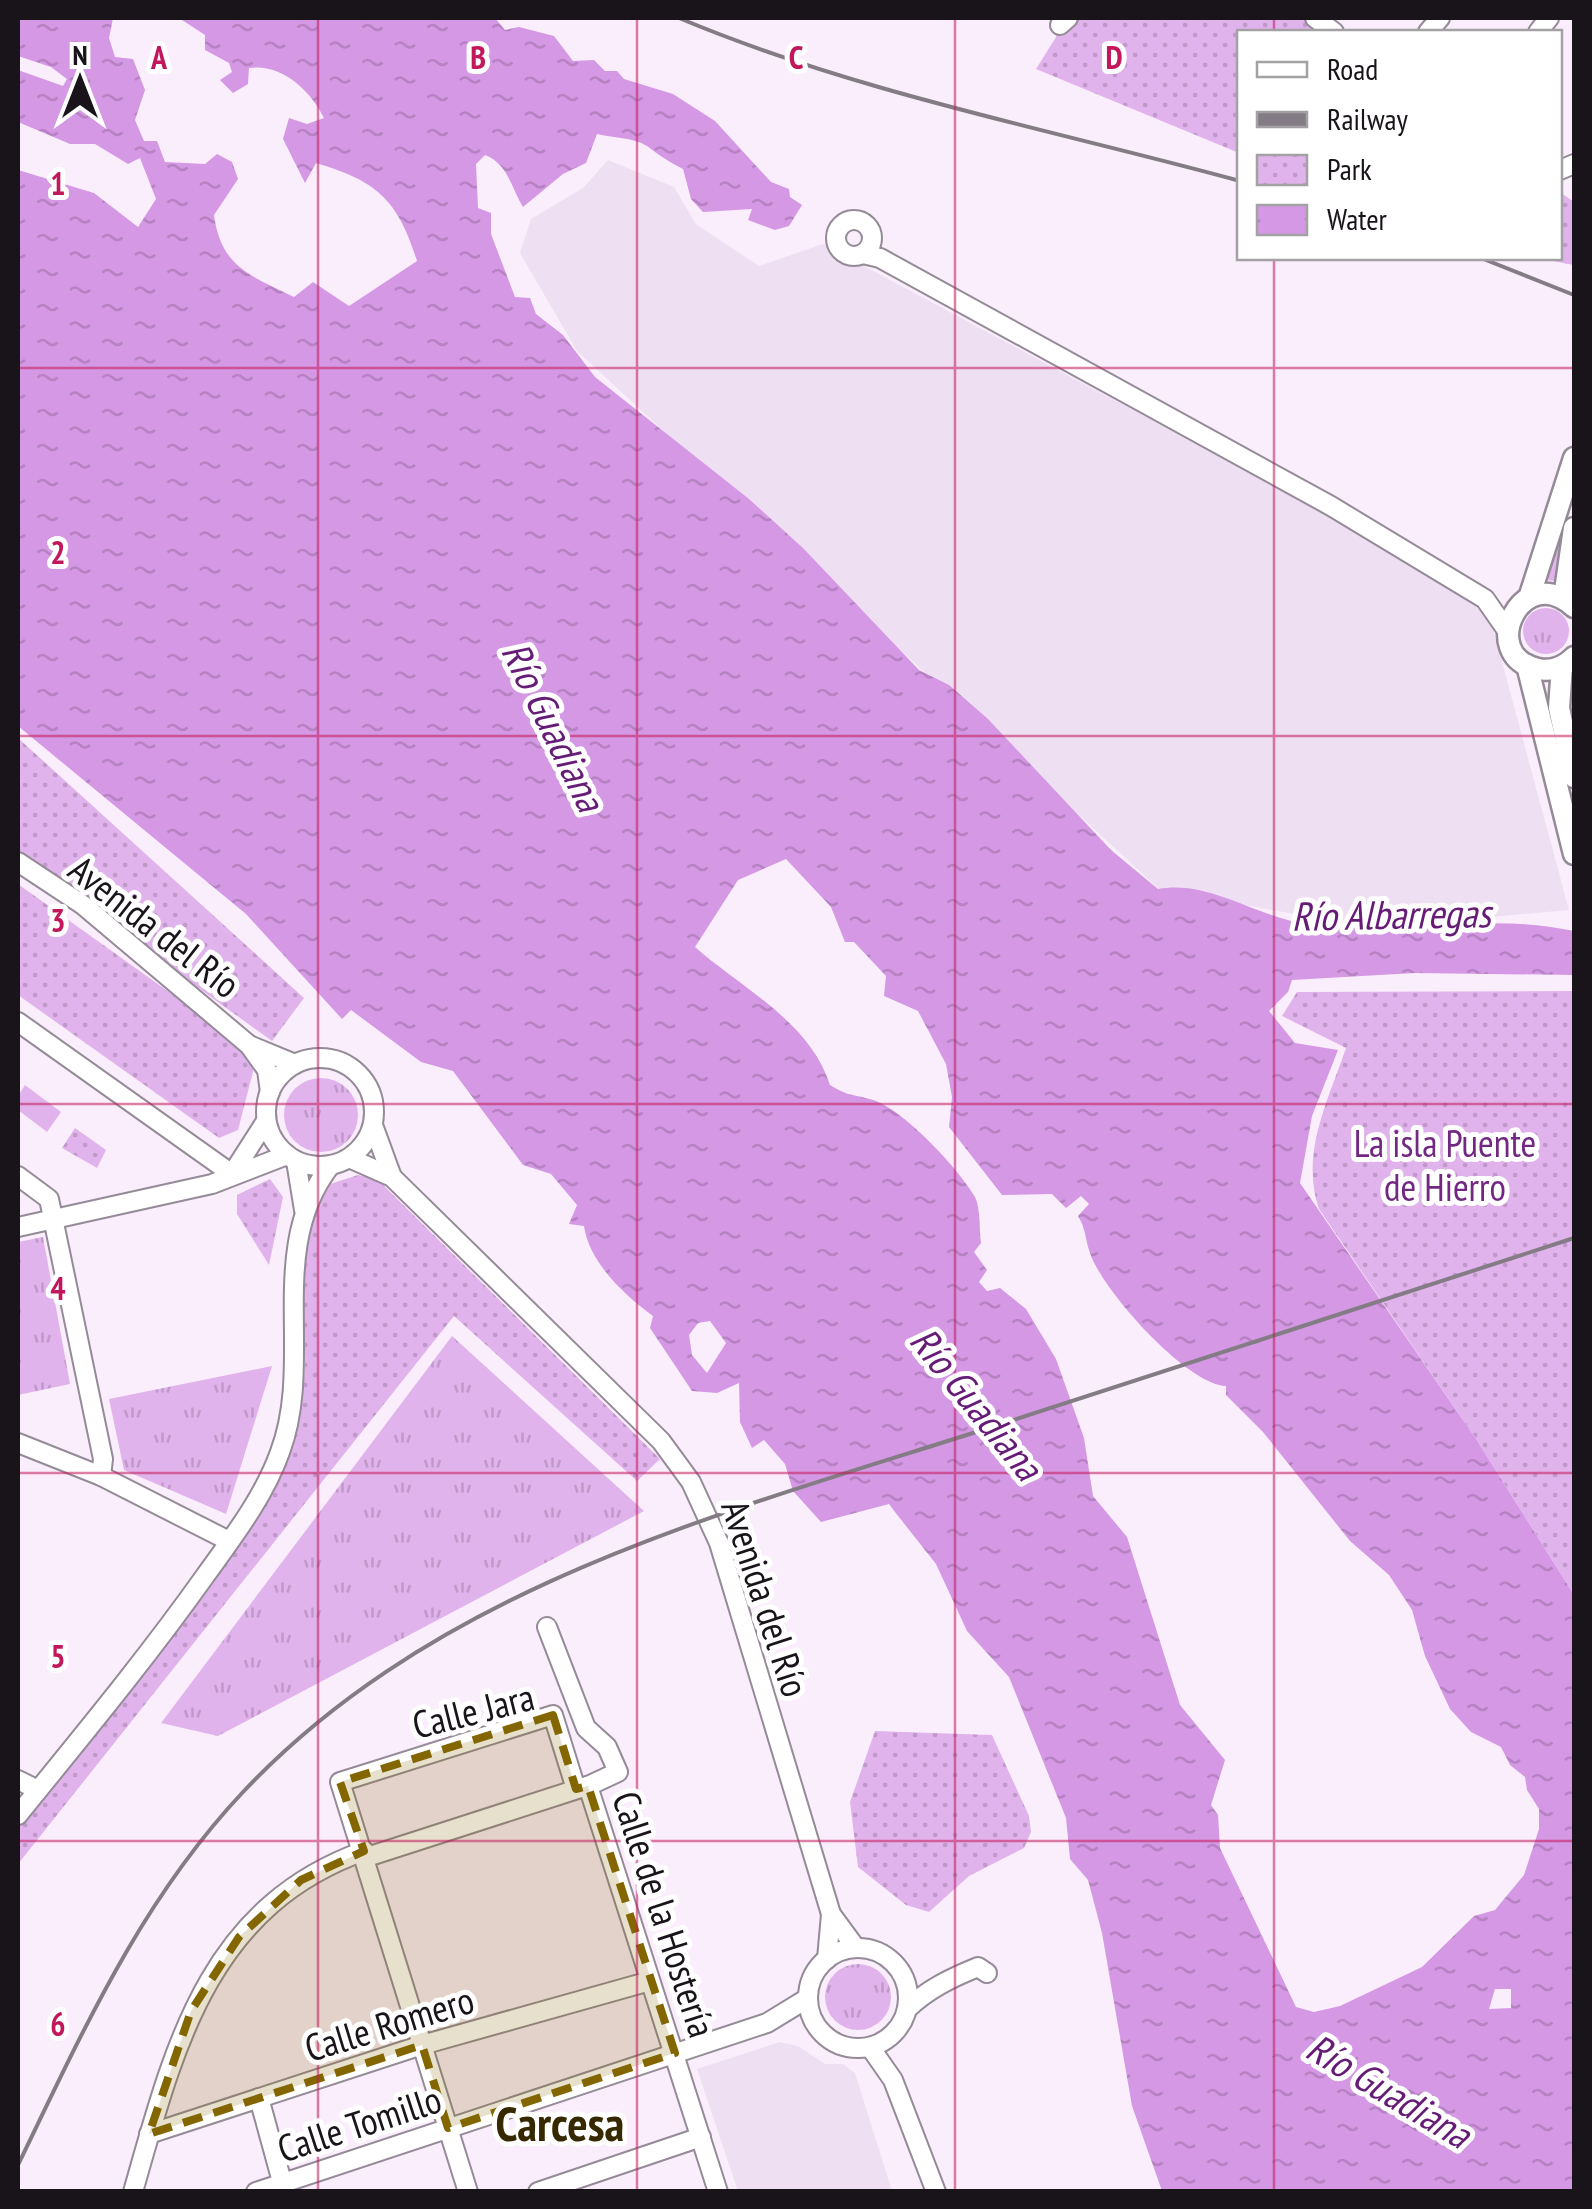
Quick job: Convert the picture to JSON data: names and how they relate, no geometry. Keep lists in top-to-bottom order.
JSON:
{
  "streets": {
    "street": [
      "Avenida del Río",
      "Calle Jara",
      "Calle de la Hostería",
      "Calle Romero",
      "Calle Tomillo"
    ]
  },
  "crossings": [
    ["Avenida del Río", "Calle Tomillo"],
    ["Calle Jara", "Calle de la Hostería"],
    ["Calle de la Hostería", "Calle Romero"],
    ["Calle de la Hostería", "Calle Tomillo"]
  ],
  "districts": ["Carcesa"],
  "water": ["Río Guadiana", "Río Albarregas"],
  "parks": ["La isla Puente de Hierro"],
  "legend": [
    "Road",
    "Railway",
    "Park",
    "Water"
  ],
  "north": "top",
  "grid": {
    "columns": [
      "A",
      "B",
      "C",
      "D"
    ],
    "rows": [
      "1",
      "2",
      "3",
      "4",
      "5",
      "6"
    ]
  }
}
